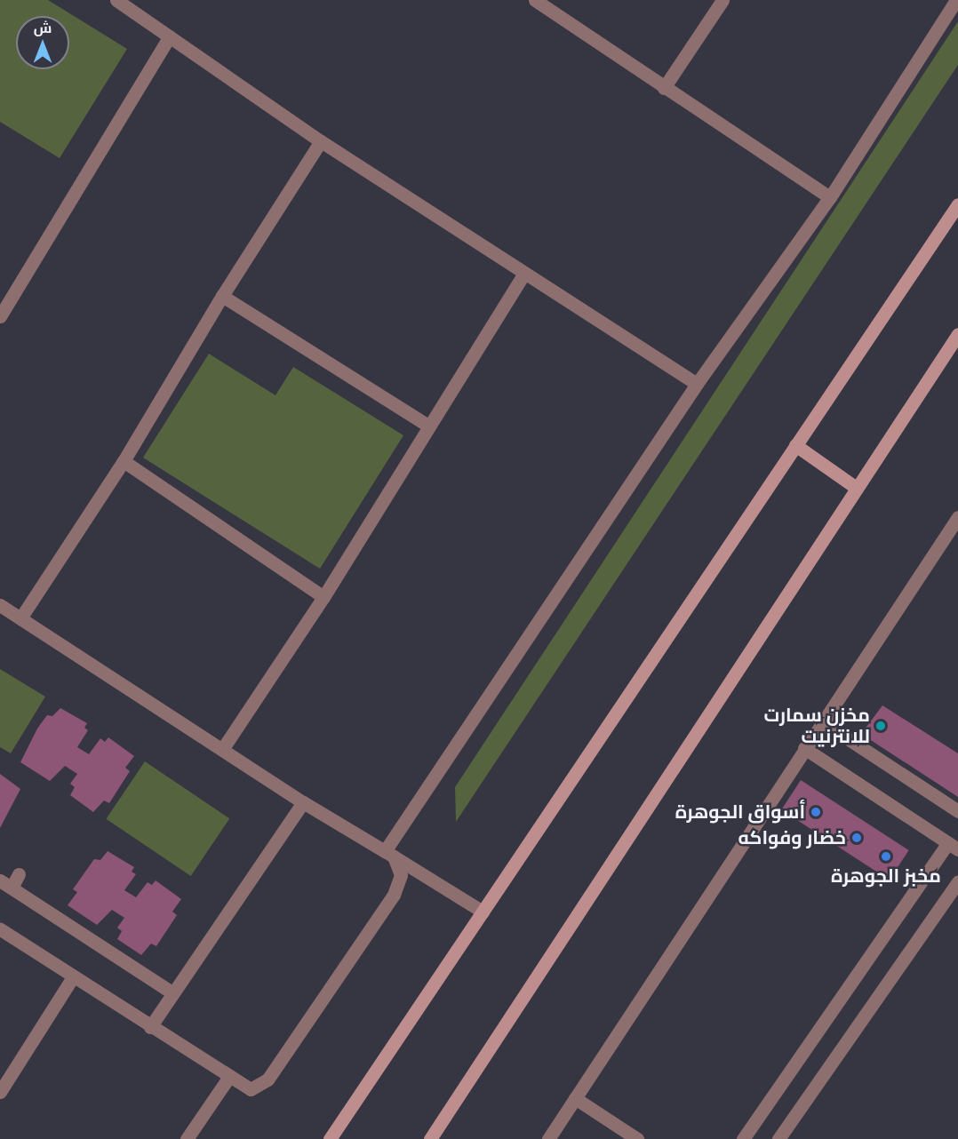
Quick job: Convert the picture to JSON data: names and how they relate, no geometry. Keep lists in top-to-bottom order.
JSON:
{
  "places": [
    "مخزن سمارت للانترنيت",
    "أسواق الجوهرة",
    "خضار وفواكه",
    "مخبز الجوهرة"
  ],
  "north": "top"
}
